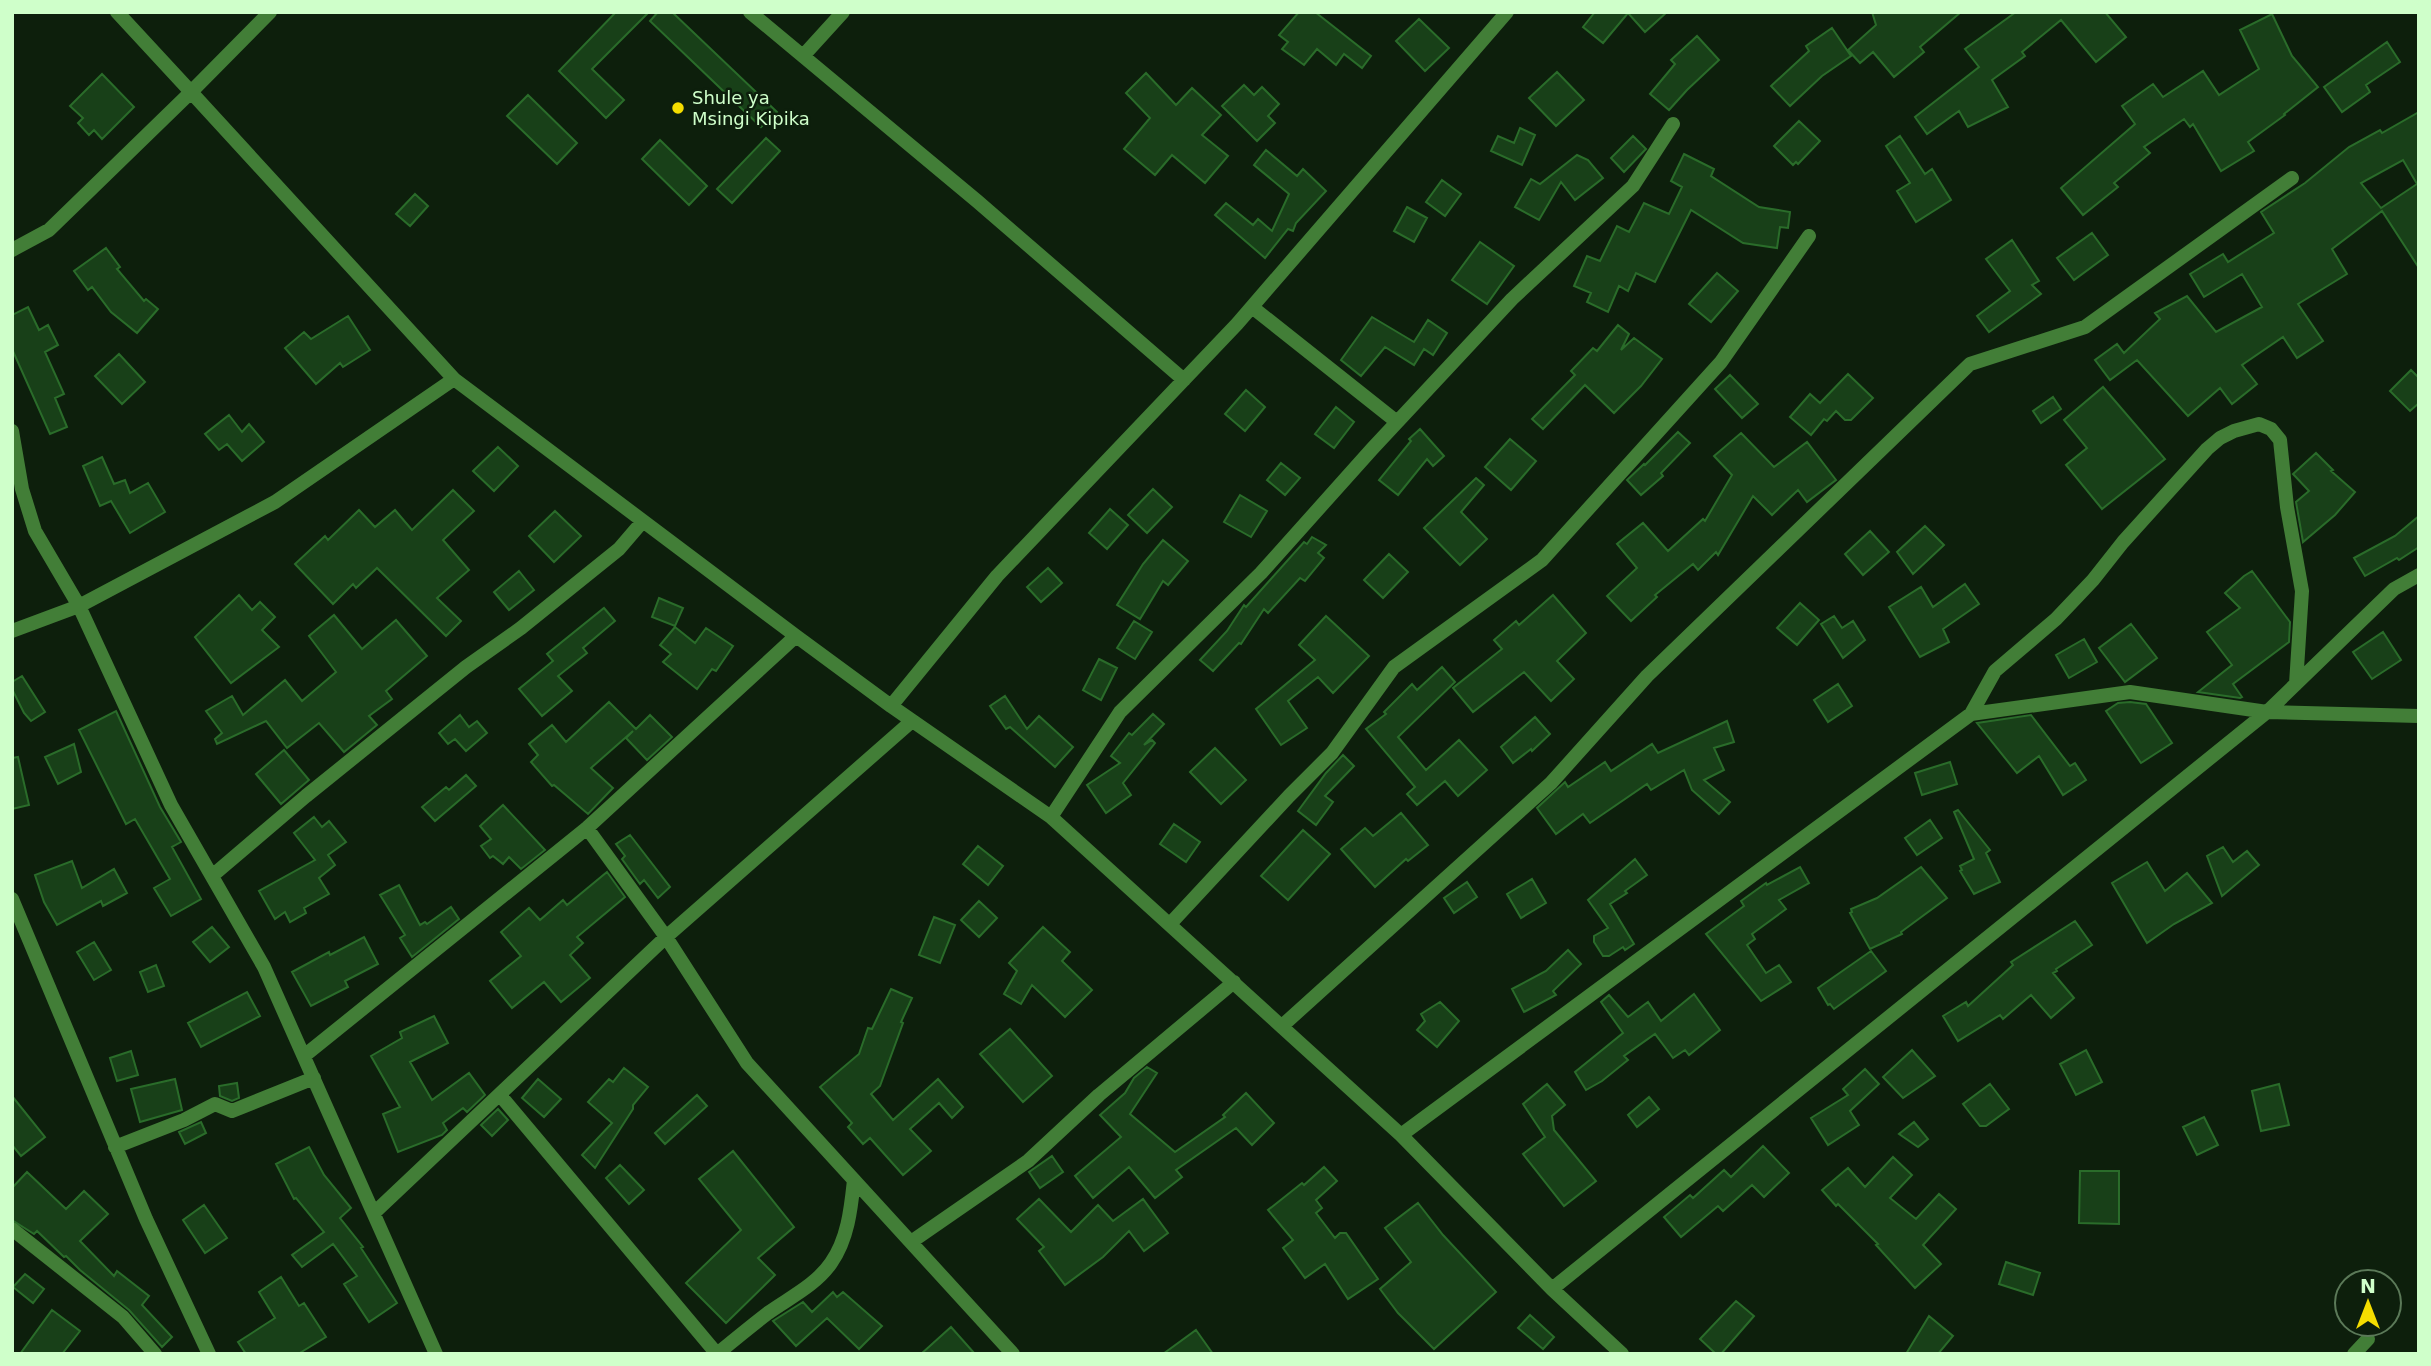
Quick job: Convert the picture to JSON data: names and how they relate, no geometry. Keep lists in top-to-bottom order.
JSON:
{
  "places": ["Shule ya Msingi Kipika"],
  "north": "top"
}
